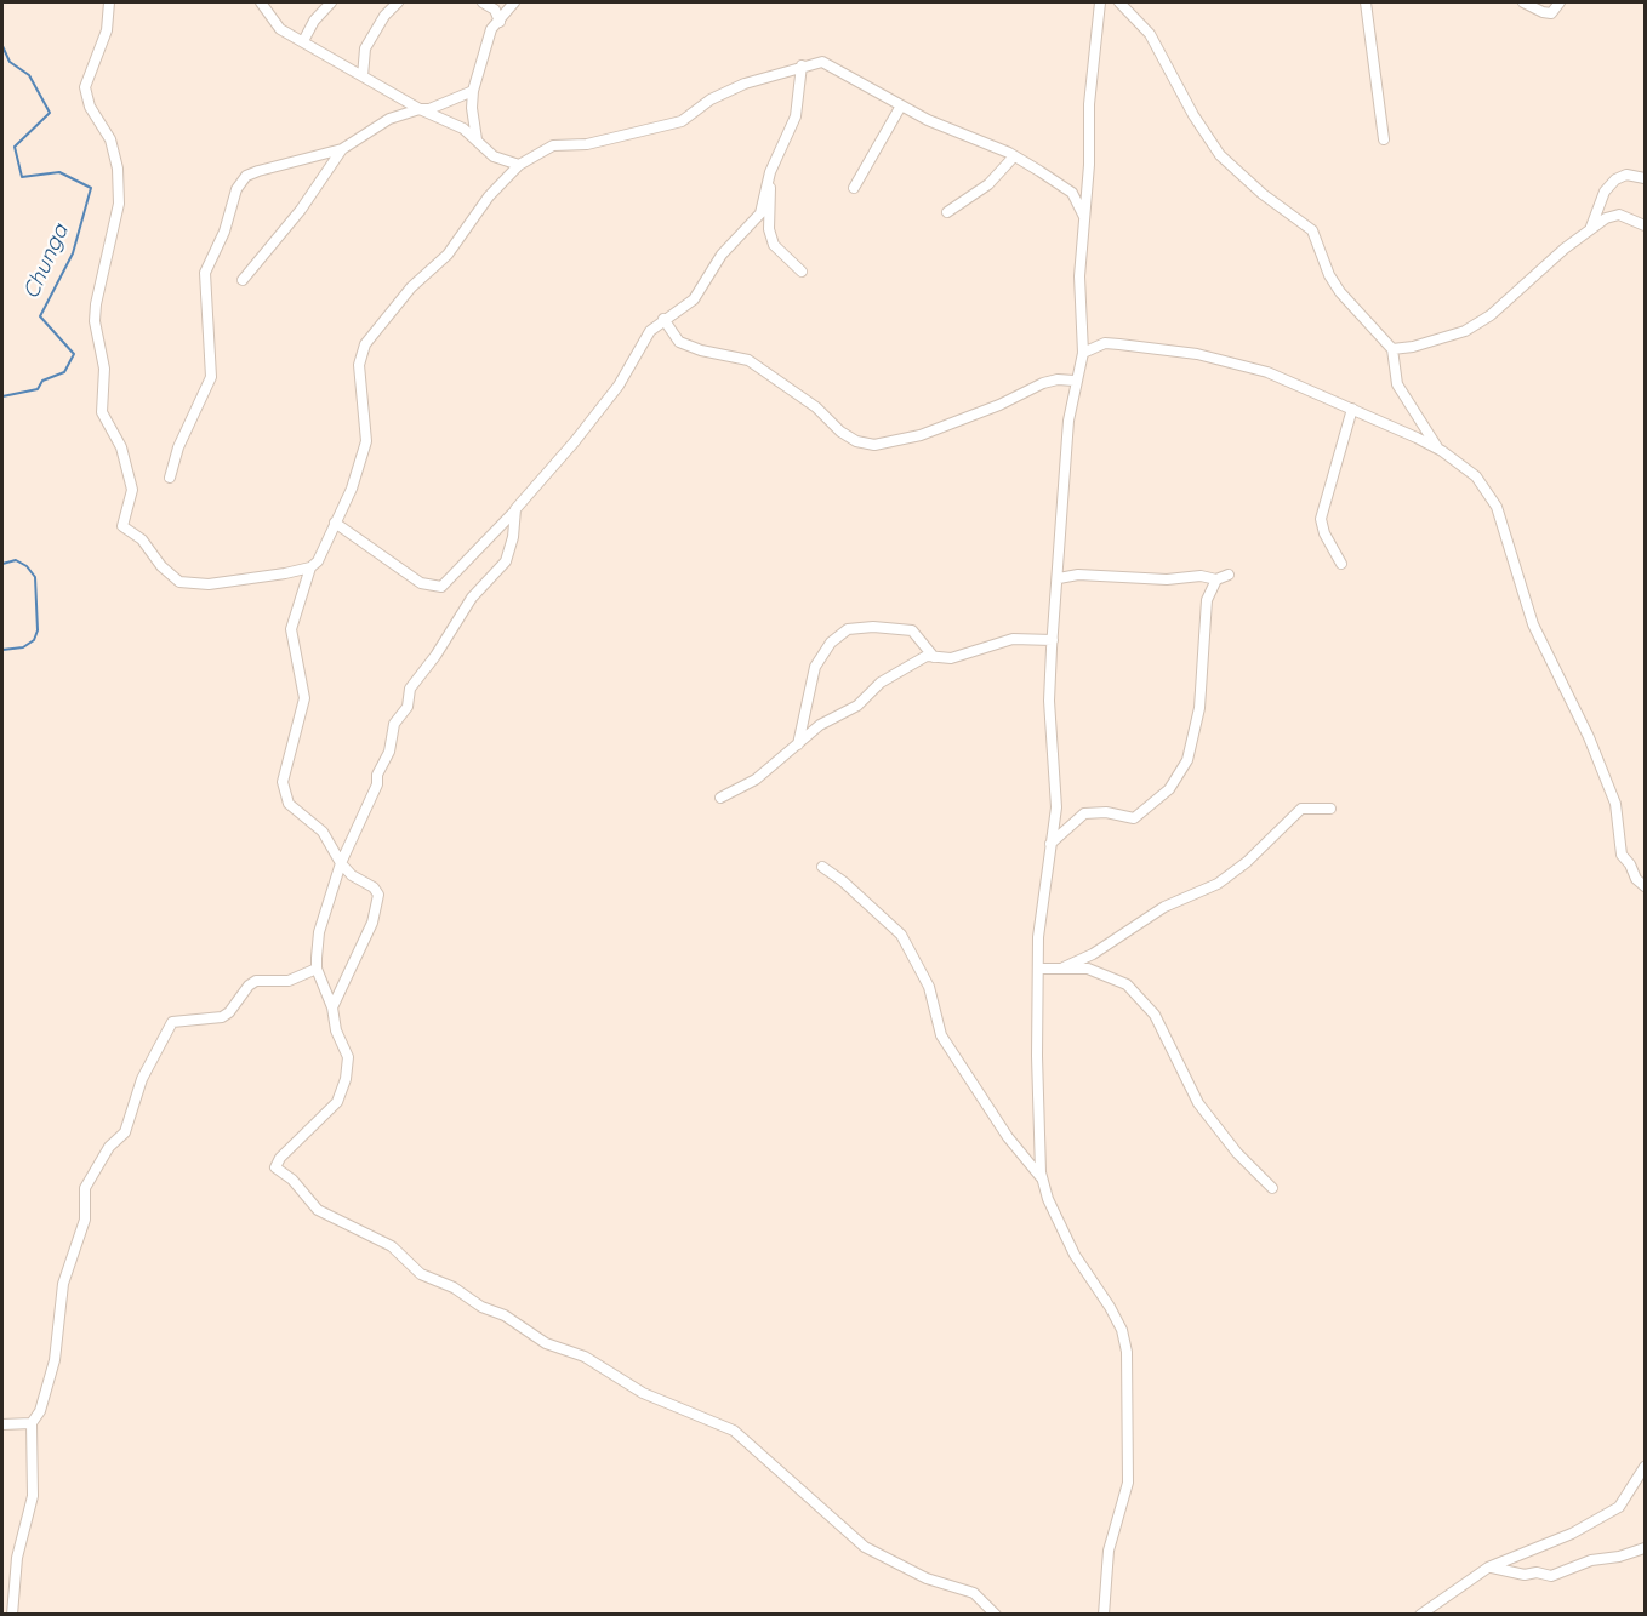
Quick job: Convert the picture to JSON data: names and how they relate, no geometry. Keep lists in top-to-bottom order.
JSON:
{
  "water": ["Chunga"]
}
